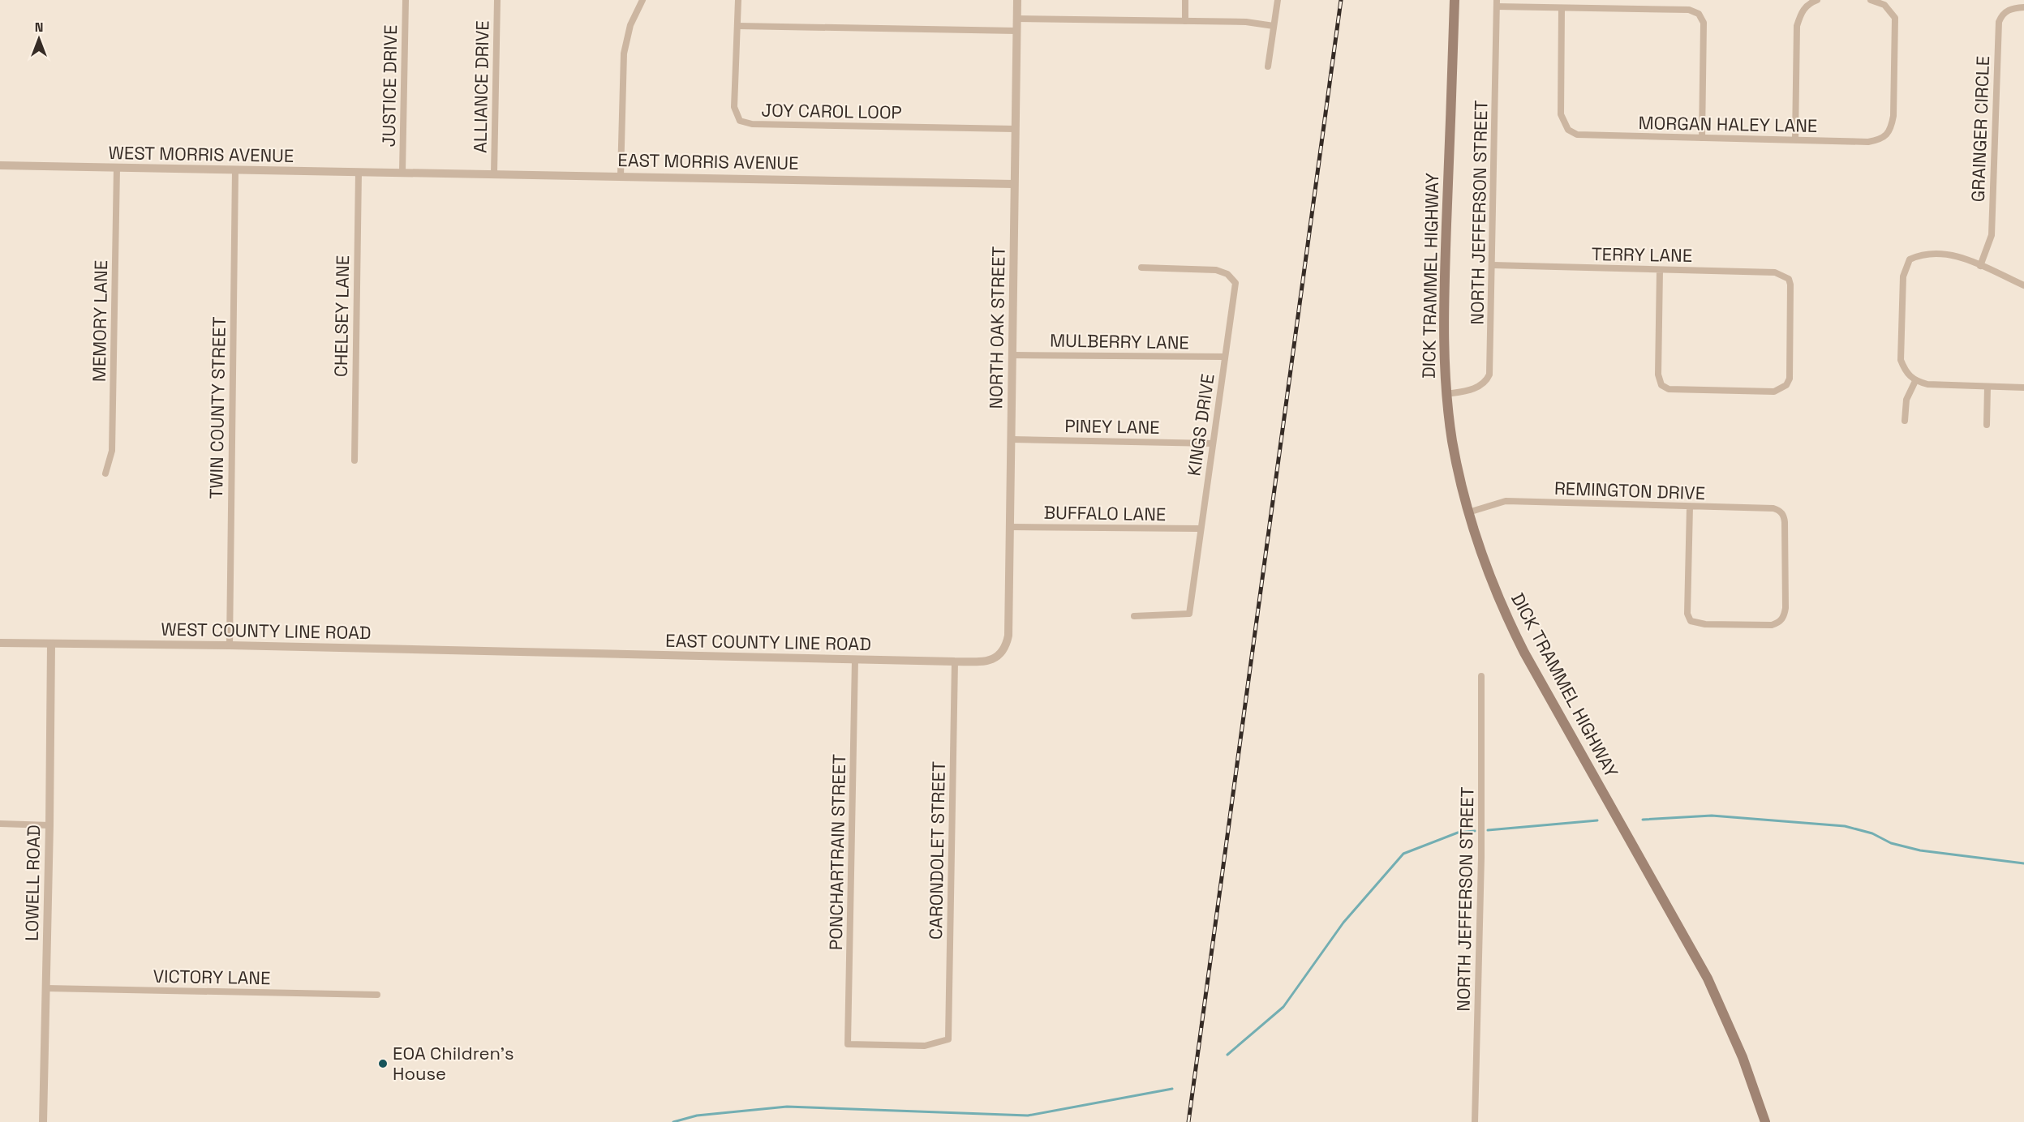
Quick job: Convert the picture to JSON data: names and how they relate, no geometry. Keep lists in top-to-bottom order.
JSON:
{
  "streets": {
    "main road": ["DICK TRAMMEL HIGHWAY"],
    "street": [
      "JUSTICE DRIVE",
      "ALLIANCE DRIVE",
      "JOY CAROL LOOP",
      "MORGAN HALEY LANE",
      "GRAINGER CIRCLE",
      "WEST MORRIS AVENUE",
      "EAST MORRIS AVENUE",
      "NORTH JEFFERSON STREET",
      "TERRY LANE",
      "CHELSEY LANE",
      "MEMORY LANE",
      "NORTH OAK STREET",
      "MULBERRY LANE",
      "TWIN COUNTY STREET",
      "KINGS DRIVE",
      "PINEY LANE",
      "REMINGTON DRIVE",
      "BUFFALO LANE",
      "WEST COUNTY LINE ROAD",
      "EAST COUNTY LINE ROAD",
      "CARONDOLET STREET",
      "PONCHARTRAIN STREET",
      "LOWELL ROAD",
      "VICTORY LANE"
    ]
  },
  "crossings": [
    ["JUSTICE DRIVE", "WEST MORRIS AVENUE"],
    ["JUSTICE DRIVE", "EAST MORRIS AVENUE"],
    ["ALLIANCE DRIVE", "EAST MORRIS AVENUE"],
    ["JOY CAROL LOOP", "NORTH OAK STREET"],
    ["WEST MORRIS AVENUE", "EAST MORRIS AVENUE"],
    ["WEST MORRIS AVENUE", "CHELSEY LANE"],
    ["WEST MORRIS AVENUE", "MEMORY LANE"],
    ["WEST MORRIS AVENUE", "TWIN COUNTY STREET"],
    ["EAST MORRIS AVENUE", "NORTH OAK STREET"],
    ["NORTH JEFFERSON STREET", "TERRY LANE"],
    ["NORTH JEFFERSON STREET", "DICK TRAMMEL HIGHWAY"],
    ["DICK TRAMMEL HIGHWAY", "REMINGTON DRIVE"],
    ["NORTH OAK STREET", "MULBERRY LANE"],
    ["NORTH OAK STREET", "PINEY LANE"],
    ["NORTH OAK STREET", "BUFFALO LANE"],
    ["NORTH OAK STREET", "EAST COUNTY LINE ROAD"],
    ["MULBERRY LANE", "KINGS DRIVE"],
    ["TWIN COUNTY STREET", "WEST COUNTY LINE ROAD"],
    ["KINGS DRIVE", "PINEY LANE"],
    ["KINGS DRIVE", "BUFFALO LANE"],
    ["WEST COUNTY LINE ROAD", "EAST COUNTY LINE ROAD"],
    ["WEST COUNTY LINE ROAD", "LOWELL ROAD"],
    ["EAST COUNTY LINE ROAD", "CARONDOLET STREET"],
    ["EAST COUNTY LINE ROAD", "PONCHARTRAIN STREET"],
    ["CARONDOLET STREET", "PONCHARTRAIN STREET"],
    ["LOWELL ROAD", "VICTORY LANE"]
  ],
  "places": ["EOA Children’s House"],
  "north": "top"
}
